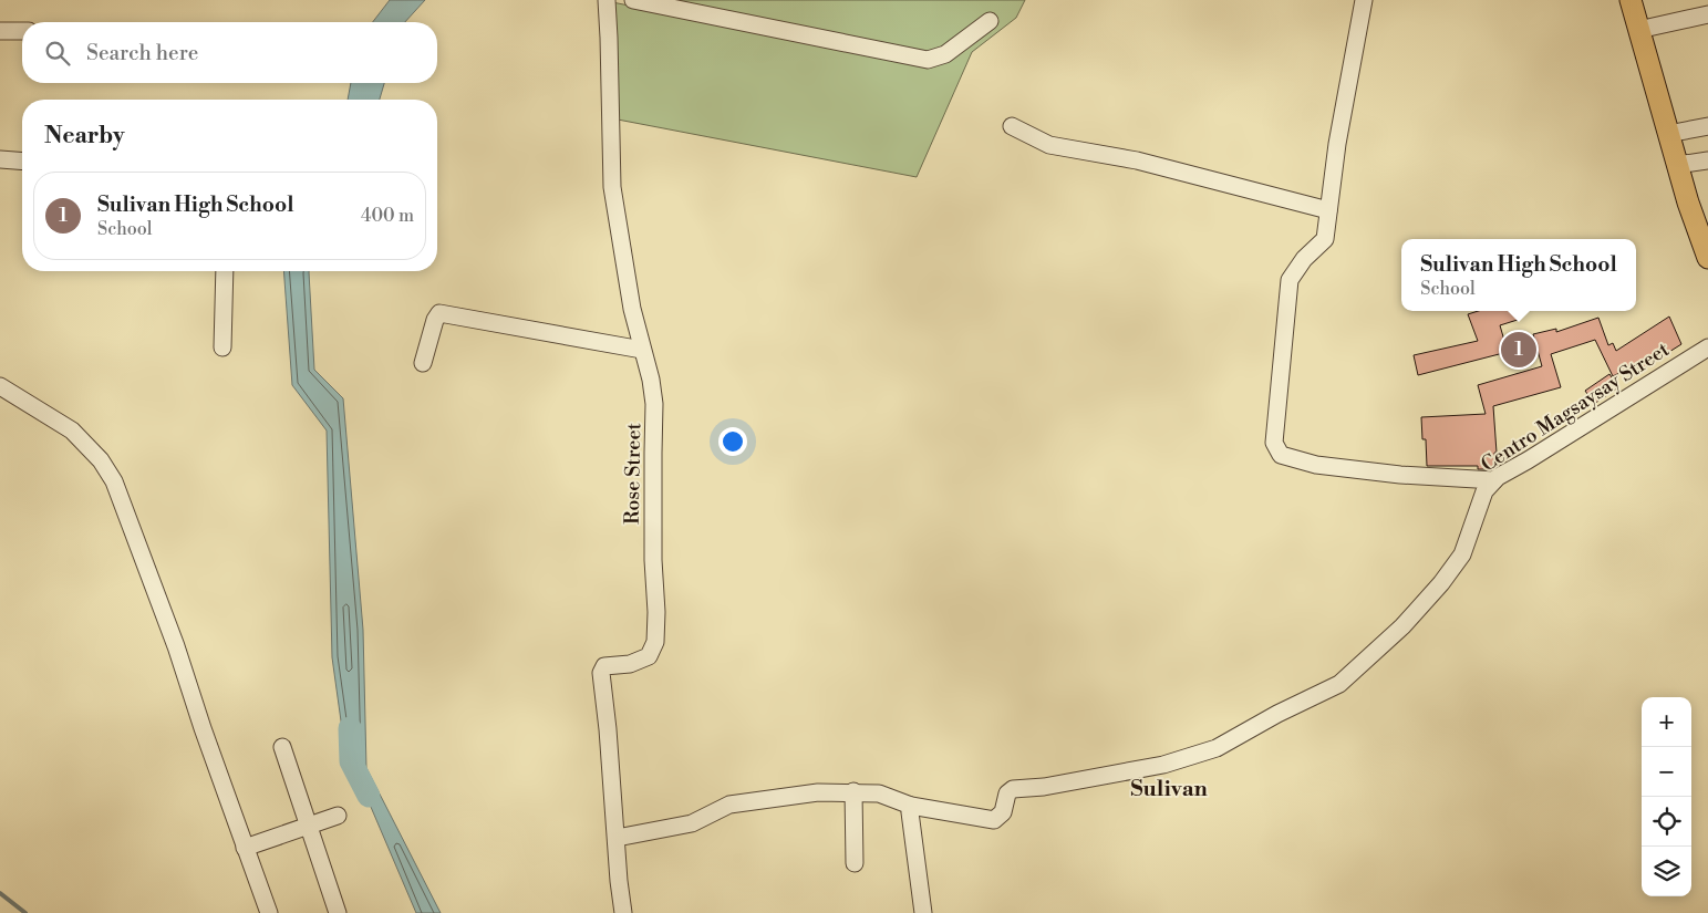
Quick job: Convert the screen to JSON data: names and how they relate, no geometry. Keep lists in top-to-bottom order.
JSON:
{
  "streets": {
    "street": ["Centro Magsaysay Street", "Rose Street"]
  },
  "crossings": [
    ["Centro Magsaysay Street", "Rose Street"]
  ],
  "districts": ["Sulivan"],
  "page": {
    "search": "Search here",
    "heading": "Nearby",
    "list": [
      {
        "mark": "1",
        "name": "Sulivan High School",
        "note": "School",
        "value": "400 m"
      }
    ],
    "popup": ["Sulivan High School", "School"],
    "pins": "1",
    "map_buttons": ["+", "−"]
  }
}
